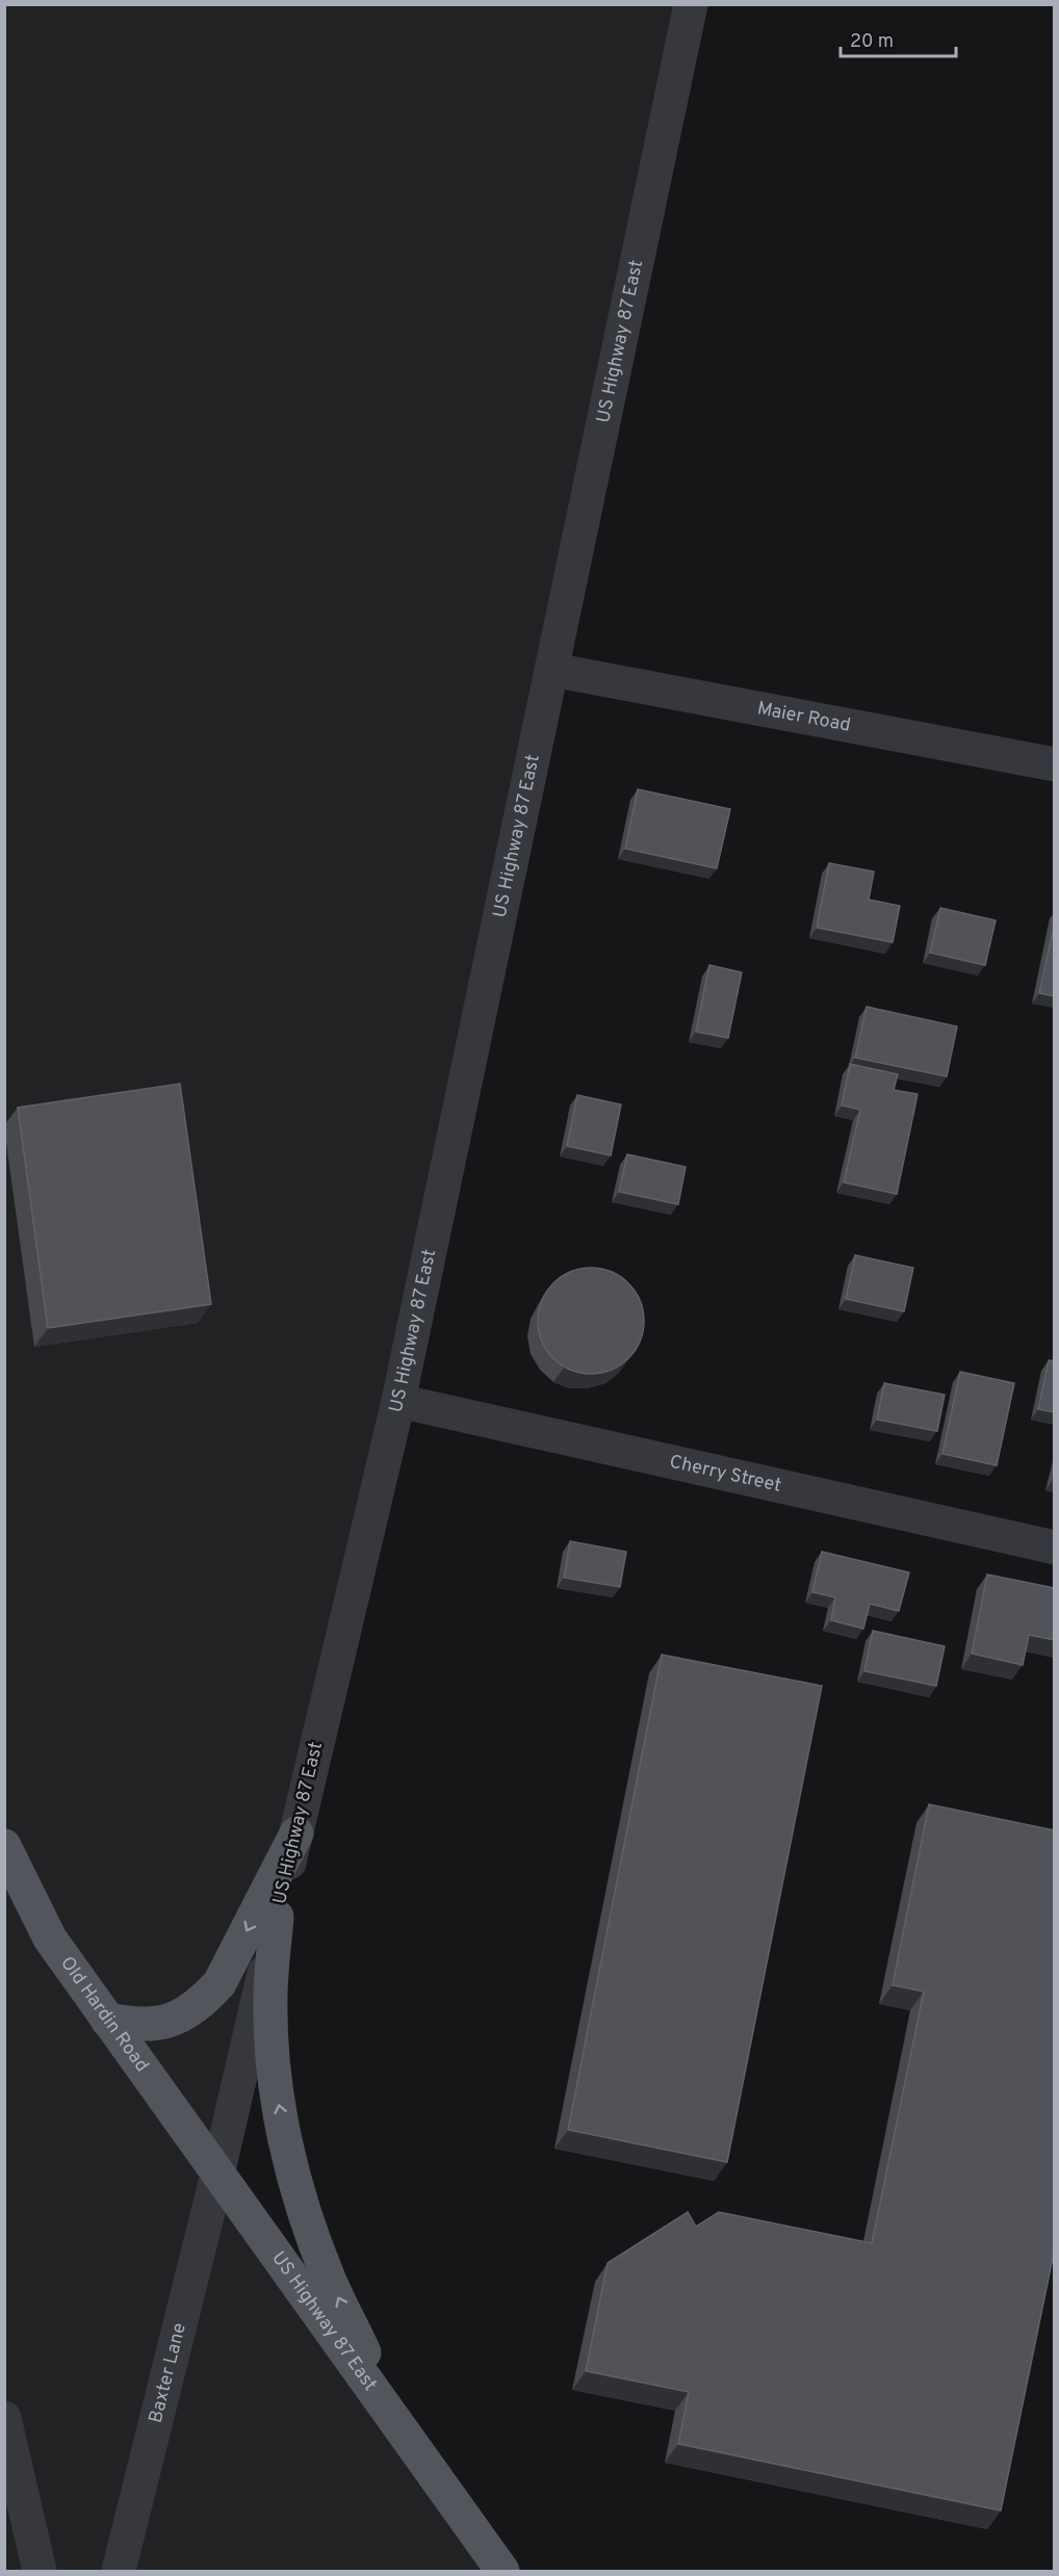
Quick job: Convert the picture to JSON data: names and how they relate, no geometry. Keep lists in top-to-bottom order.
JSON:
{
  "streets": {
    "main road": ["US Highway 87 East", "Old Hardin Road"],
    "street": ["Maier Road", "Cherry Street", "Baxter Lane"]
  },
  "crossings": [
    ["US Highway 87 East", "Maier Road"],
    ["US Highway 87 East", "Cherry Street"],
    ["US Highway 87 East", "Old Hardin Road"],
    ["US Highway 87 East", "Baxter Lane"],
    ["Old Hardin Road", "Baxter Lane"]
  ],
  "scale_bar": "20 m"
}
